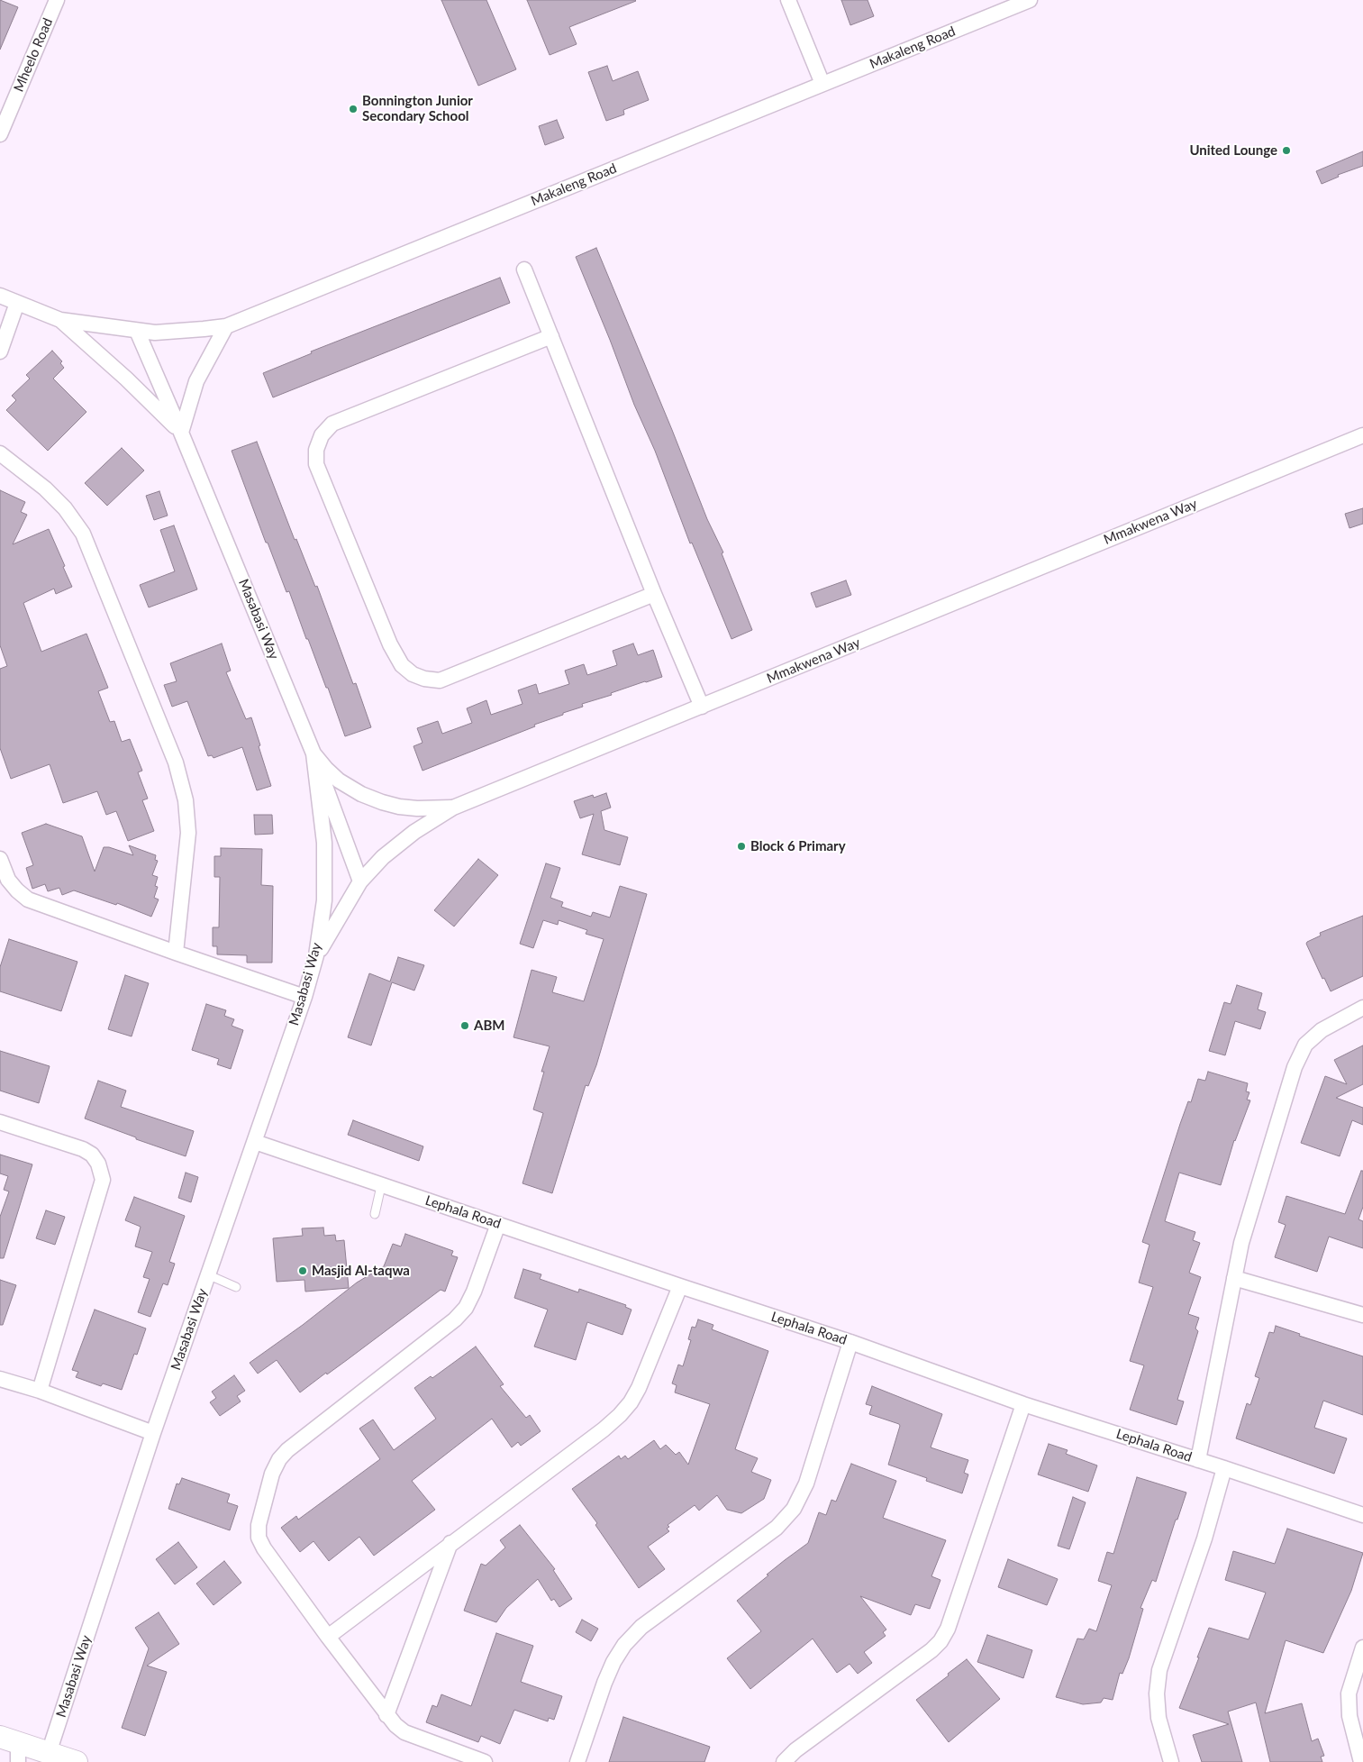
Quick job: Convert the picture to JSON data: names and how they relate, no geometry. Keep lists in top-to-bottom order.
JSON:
{
  "streets": {
    "street": [
      "Makaleng Road",
      "Mheelo Road",
      "Mmakwena Way",
      "Masabasi Way",
      "Lephala Road"
    ]
  },
  "crossings": [
    ["Makaleng Road", "Masabasi Way"],
    ["Mmakwena Way", "Masabasi Way"],
    ["Masabasi Way", "Lephala Road"]
  ],
  "places": [
    "Bonnington Junior Secondary School",
    "United Lounge",
    "Block 6 Primary",
    "ABM",
    "Masjid Al-taqwa"
  ]
}
